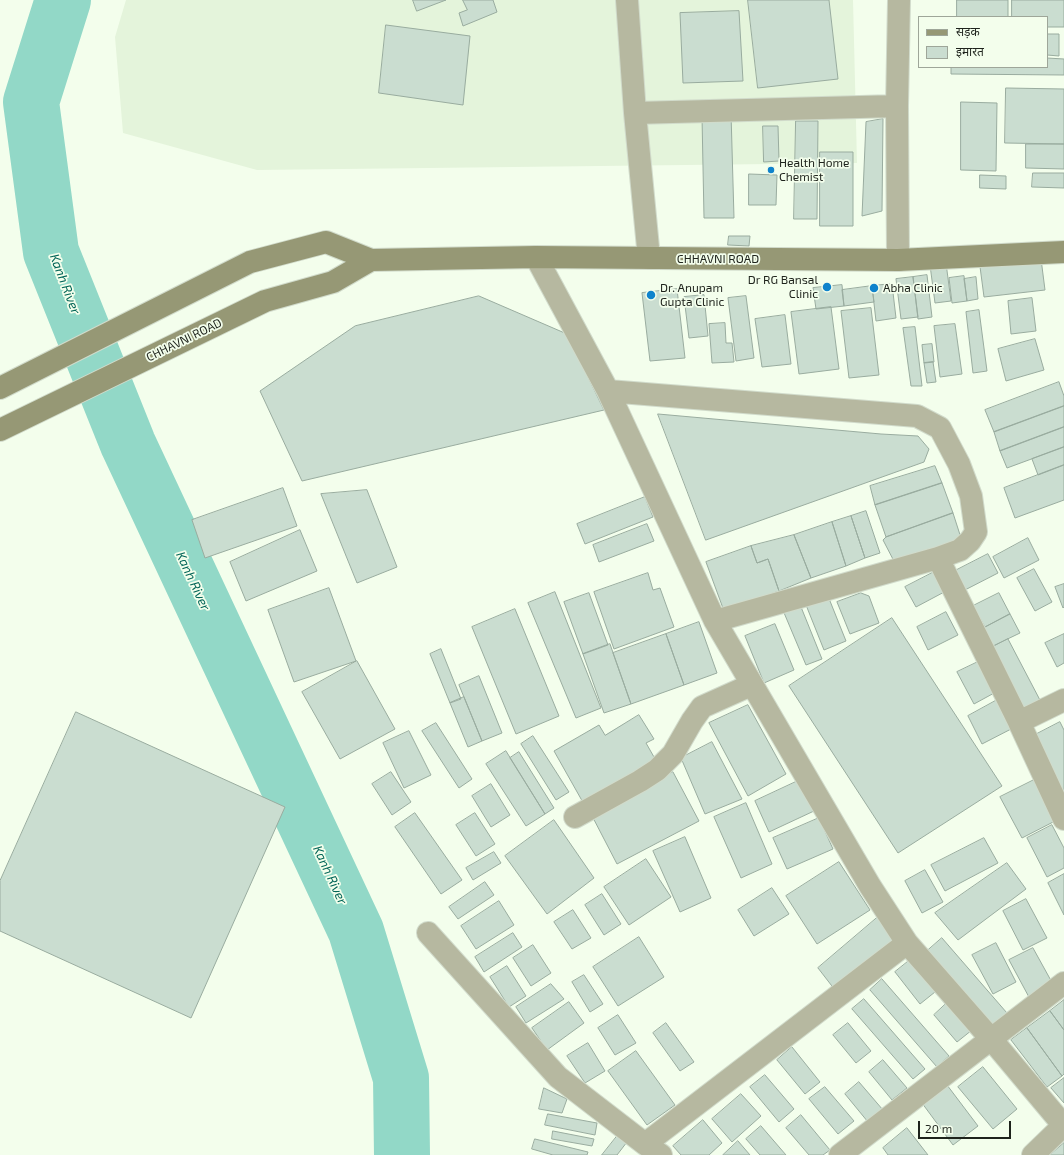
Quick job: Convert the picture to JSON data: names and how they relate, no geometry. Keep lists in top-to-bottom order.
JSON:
{
  "streets": {
    "main road": ["CHHAVNI ROAD"]
  },
  "water": ["Kanh River"],
  "places": [
    "Health Home Chemist",
    "Dr RG Bansal Clinic",
    "Abha Clinic",
    "Dr. Anupam Gupta Clinic"
  ],
  "legend": ["सड़क", "इमारत"],
  "scale_bar": "20 m"
}
